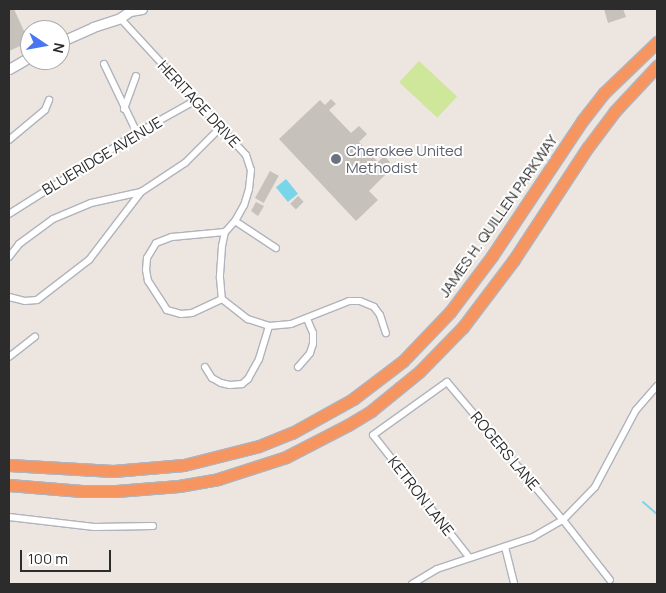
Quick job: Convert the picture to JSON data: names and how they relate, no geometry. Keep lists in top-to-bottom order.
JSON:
{
  "streets": {
    "highway": ["JAMES H. QUILLEN PARKWAY"],
    "street": [
      "HERITAGE DRIVE",
      "BLUERIDGE AVENUE",
      "ROGERS LANE",
      "KETRON LANE"
    ]
  },
  "crossings": [
    ["HERITAGE DRIVE", "BLUERIDGE AVENUE"],
    ["ROGERS LANE", "KETRON LANE"]
  ],
  "places": ["Cherokee United Methodist"],
  "scale_bar": "100 m",
  "north": "right"
}
